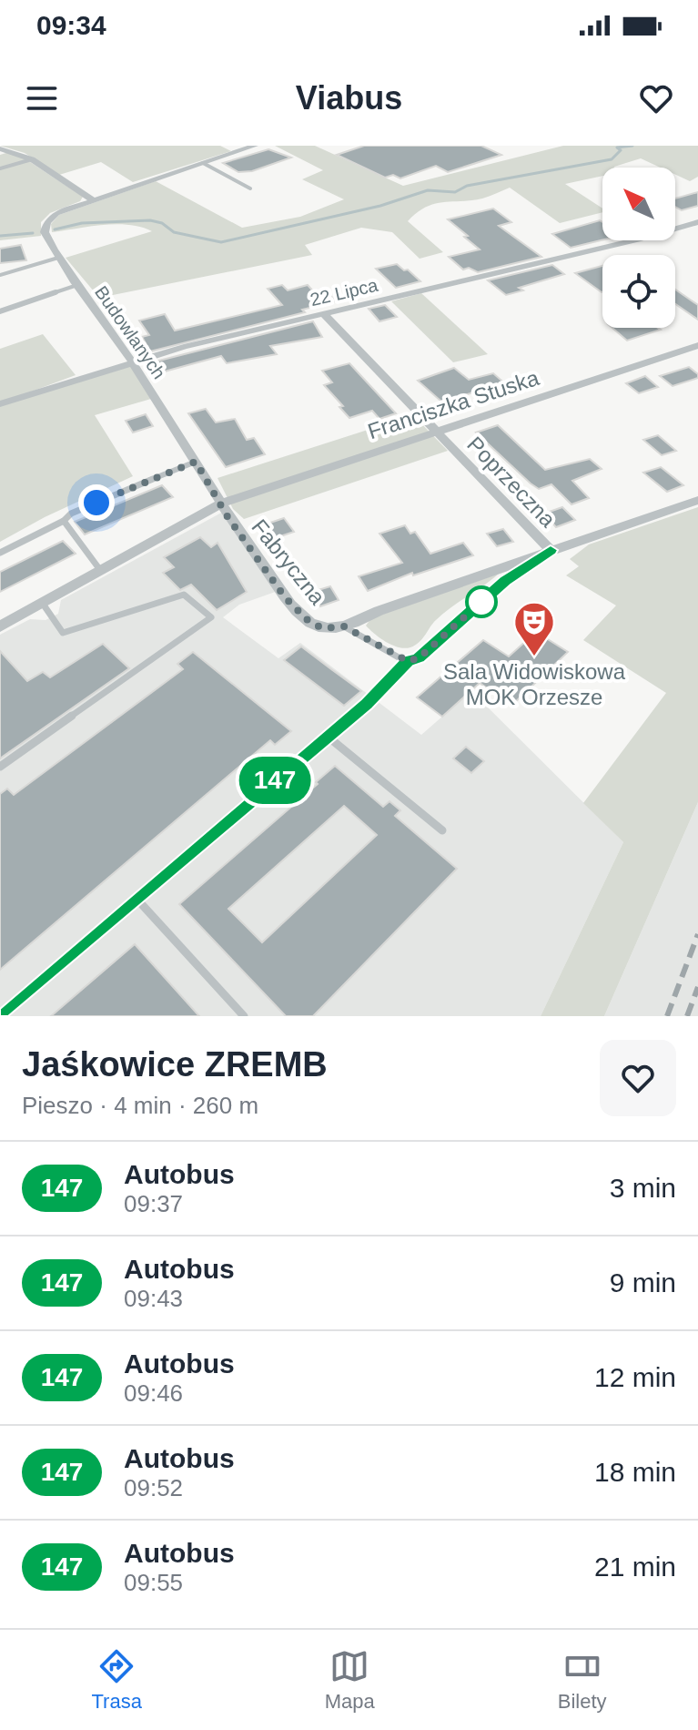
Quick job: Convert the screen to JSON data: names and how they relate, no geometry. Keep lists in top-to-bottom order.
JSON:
{
  "streets": {
    "street": [
      "22 Lipca",
      "Budowlanych",
      "Franciszka Stuska",
      "Poprzeczna",
      "Fabryczna"
    ]
  },
  "crossings": [
    ["22 Lipca", "Budowlanych"],
    ["22 Lipca", "Poprzeczna"],
    ["Budowlanych", "Franciszka Stuska"],
    ["Budowlanych", "Fabryczna"],
    ["Franciszka Stuska", "Poprzeczna"],
    ["Franciszka Stuska", "Fabryczna"]
  ],
  "places": {
    "theatre": ["Sala Widowiskowa MOK Orzesze"]
  },
  "lines": ["bus line 147"],
  "north": "top left",
  "page": {
    "status": "09:34",
    "header": "Viabus",
    "on_map": "147",
    "heading": ["Jaśkowice ZREMB", "Pieszo · 4 min · 260 m"],
    "list": [
      {
        "mark": "147",
        "name": "Autobus",
        "note": "09:37",
        "value": "3 min"
      },
      {
        "mark": "147",
        "name": "Autobus",
        "note": "09:43",
        "value": "9 min"
      },
      {
        "mark": "147",
        "name": "Autobus",
        "note": "09:46",
        "value": "12 min"
      },
      {
        "mark": "147",
        "name": "Autobus",
        "note": "09:52",
        "value": "18 min"
      },
      {
        "mark": "147",
        "name": "Autobus",
        "note": "09:55",
        "value": "21 min"
      }
    ],
    "tabs": ["Trasa", "Mapa", "Bilety"]
  }
}
